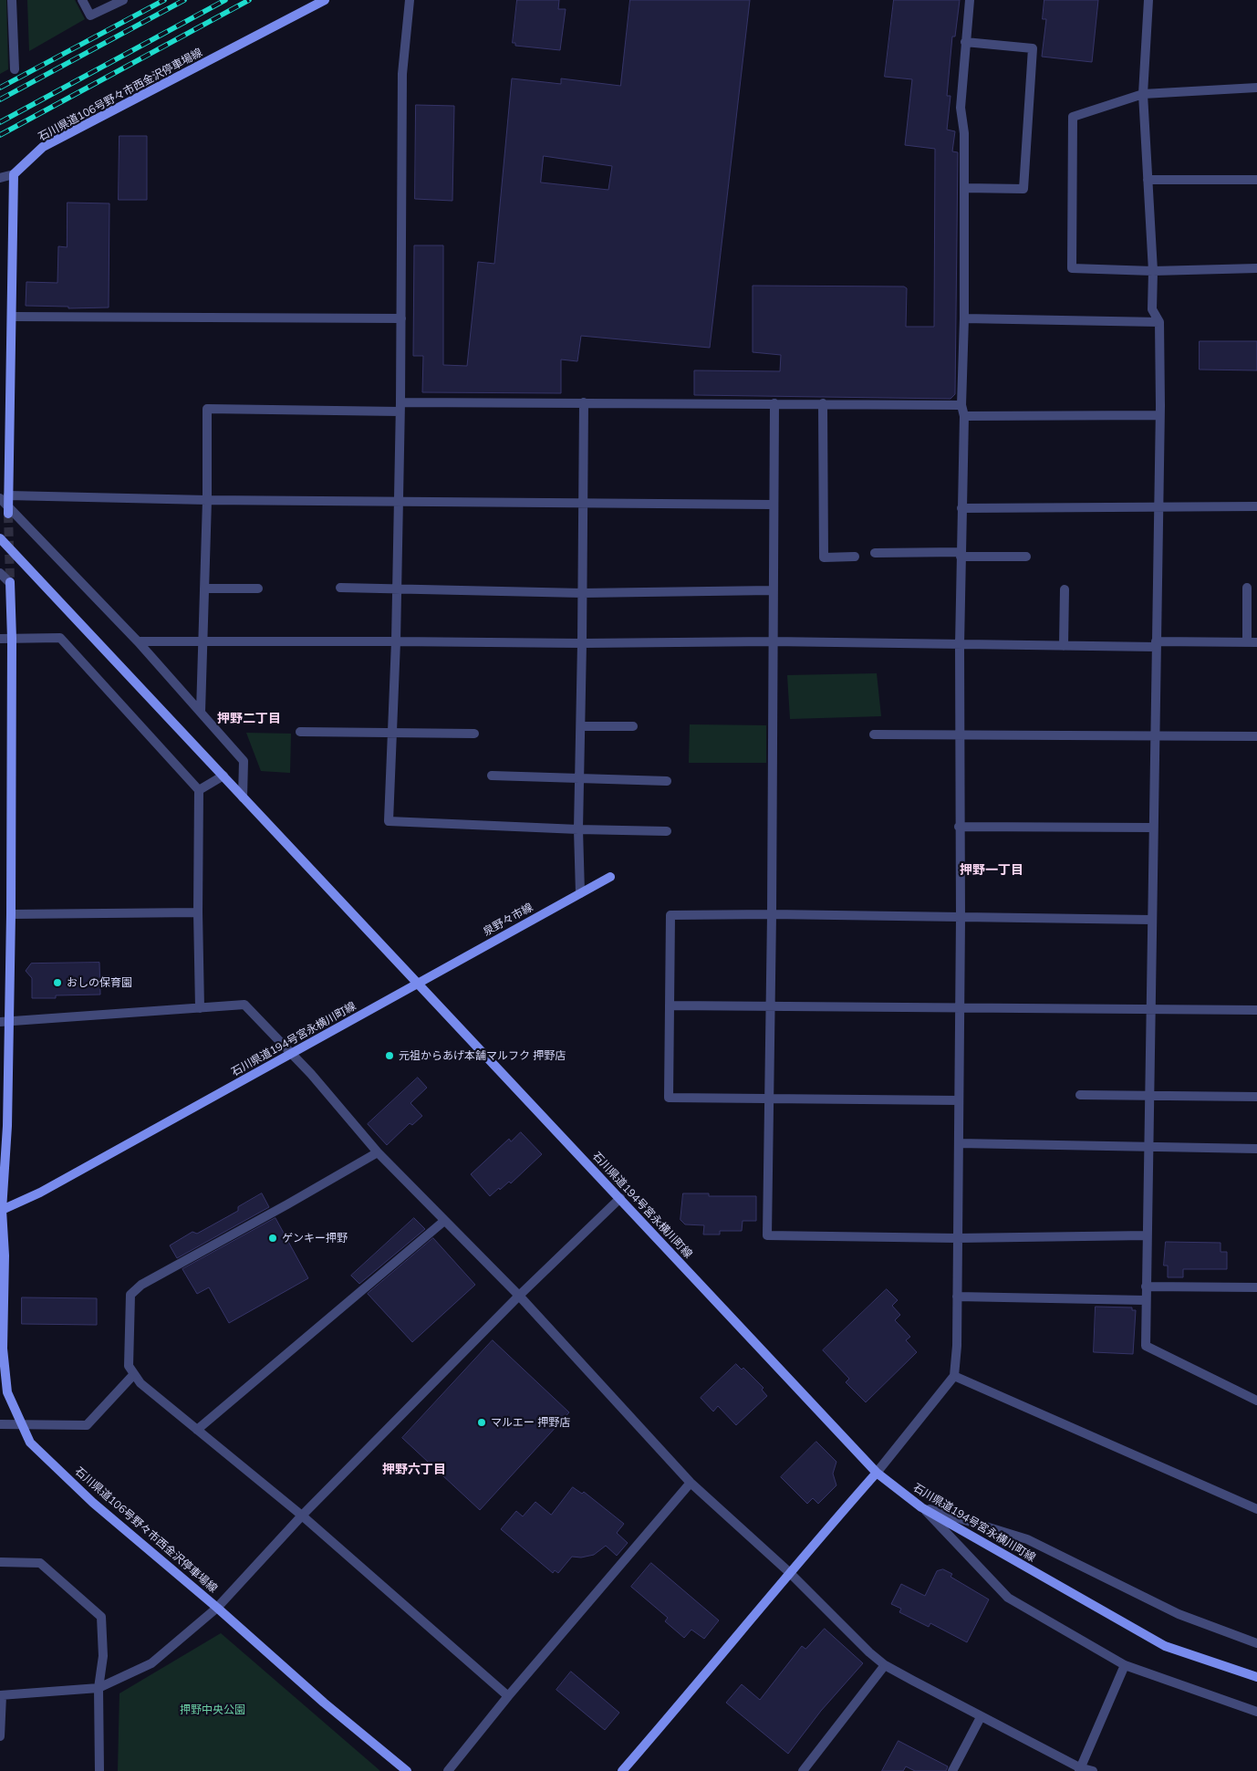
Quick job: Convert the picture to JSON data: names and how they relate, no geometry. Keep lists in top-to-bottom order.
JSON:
{
  "streets": {
    "main road": ["石川県道106号野々市西金沢停車場線", "泉野々市線", "石川県道194号宮永横川町線"]
  },
  "crossings": [
    ["石川県道106号野々市西金沢停車場線", "石川県道194号宮永横川町線"],
    ["泉野々市線", "石川県道194号宮永横川町線"]
  ],
  "districts": ["押野二丁目", "押野一丁目", "押野六丁目"],
  "parks": ["押野中央公園"],
  "places": [
    "おしの保育園",
    "元祖からあげ本舗マルフク 押野店",
    "ゲンキー押野",
    "マルエー 押野店"
  ]
}
